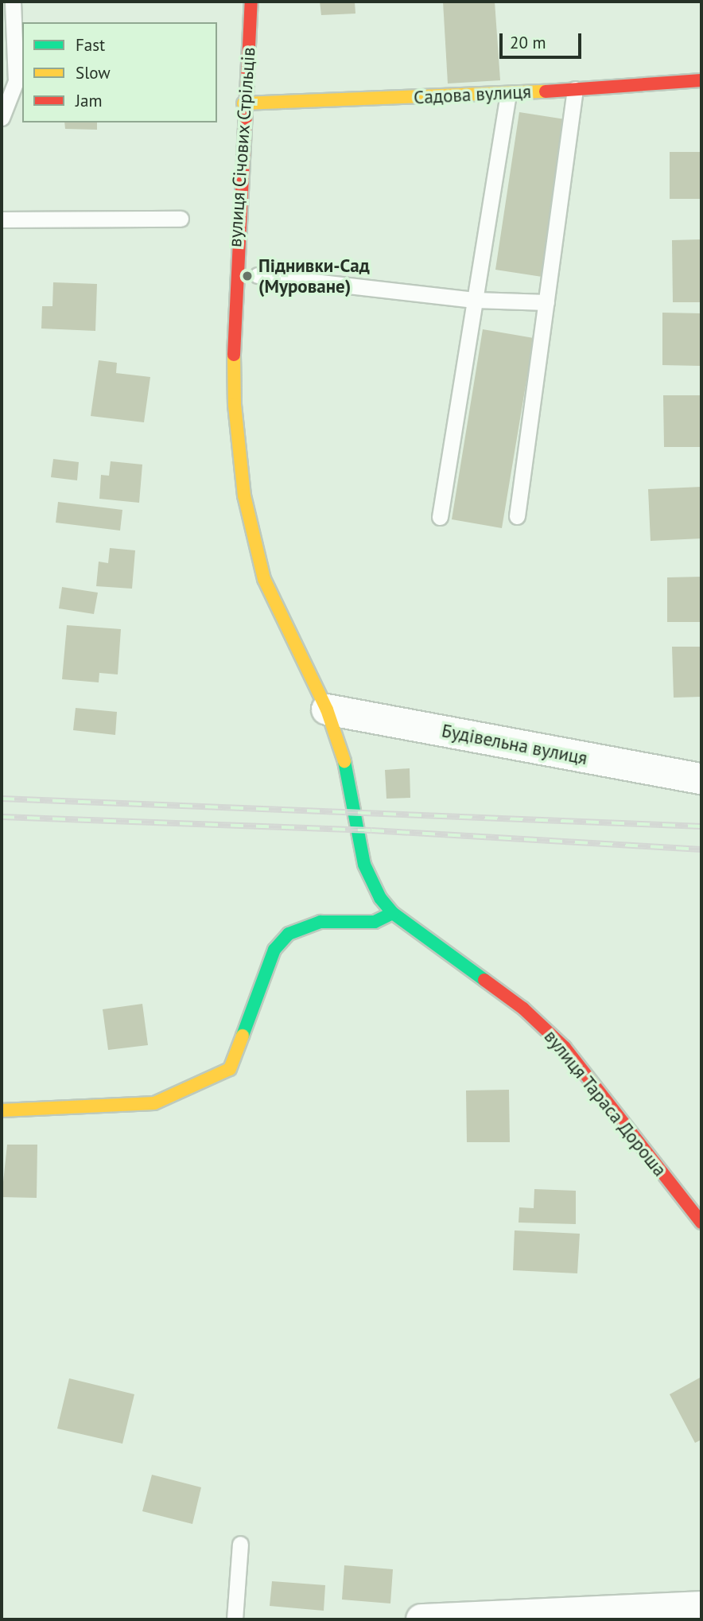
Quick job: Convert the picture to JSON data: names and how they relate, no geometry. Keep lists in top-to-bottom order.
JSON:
{
  "streets": {
    "street": [
      "Садова вулиця",
      "вулиця Січових Стрільців",
      "Будівельна вулиця",
      "вулиця Тараса Дороша"
    ]
  },
  "crossings": [
    ["Садова вулиця", "вулиця Січових Стрільців"],
    ["вулиця Січових Стрільців", "Будівельна вулиця"],
    ["вулиця Січових Стрільців", "вулиця Тараса Дороша"]
  ],
  "places": ["Піднивки-Сад (Муроване)"],
  "legend": ["Fast", "Slow", "Jam"],
  "scale_bar": "20 m"
}
